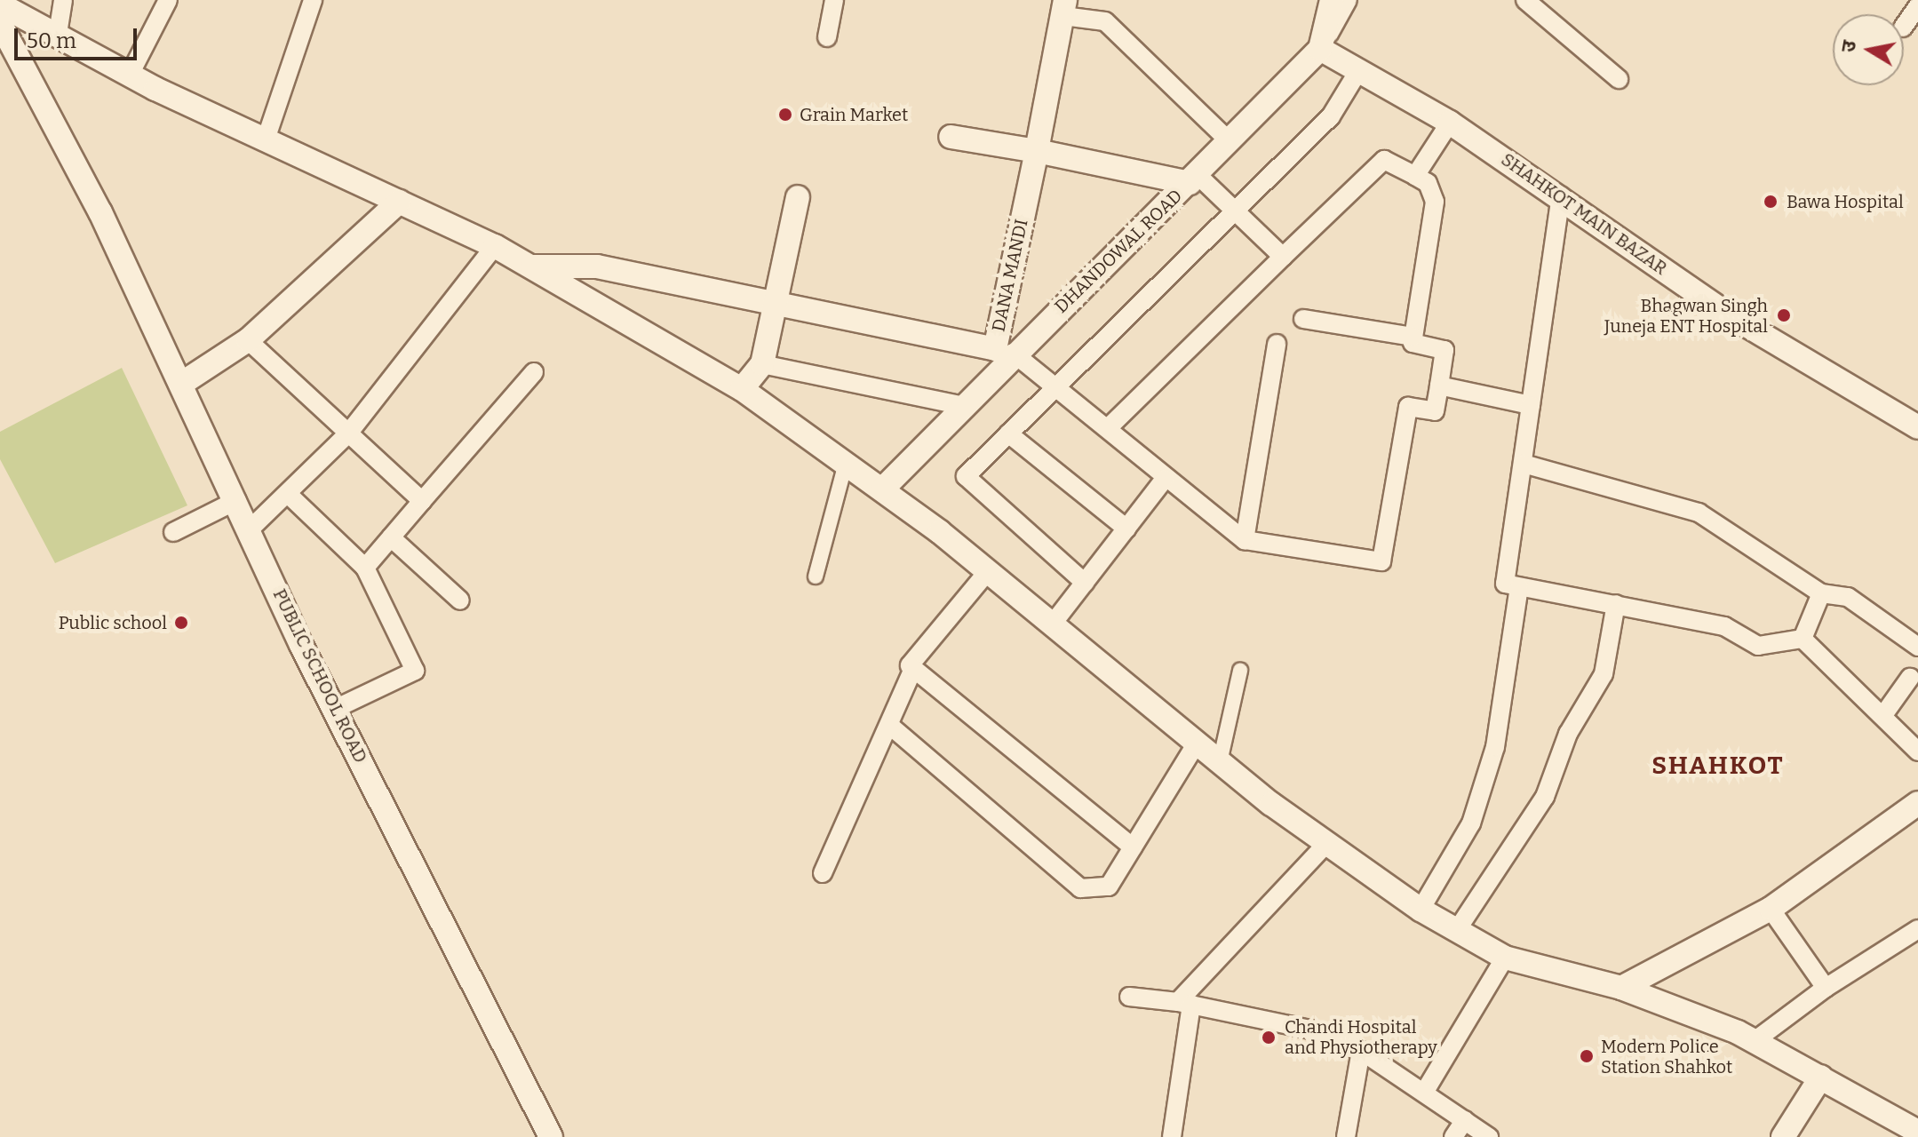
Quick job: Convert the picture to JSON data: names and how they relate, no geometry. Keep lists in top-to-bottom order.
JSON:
{
  "streets": {
    "street": [
      "SHAHKOT MAIN BAZAR",
      "DHANDOWAL ROAD",
      "DANA MANDI",
      "PUBLIC SCHOOL ROAD"
    ]
  },
  "crossings": [
    ["SHAHKOT MAIN BAZAR", "DHANDOWAL ROAD"],
    ["DHANDOWAL ROAD", "DANA MANDI"]
  ],
  "districts": ["SHAHKOT"],
  "places": [
    "Grain Market",
    "Bawa Hospital",
    "Bhagwan Singh Juneja ENT Hospital",
    "Public school",
    "Chandi Hospital and Physiotherapy",
    "Modern Police Station Shahkot"
  ],
  "scale_bar": "50 m",
  "north": "left"
}
